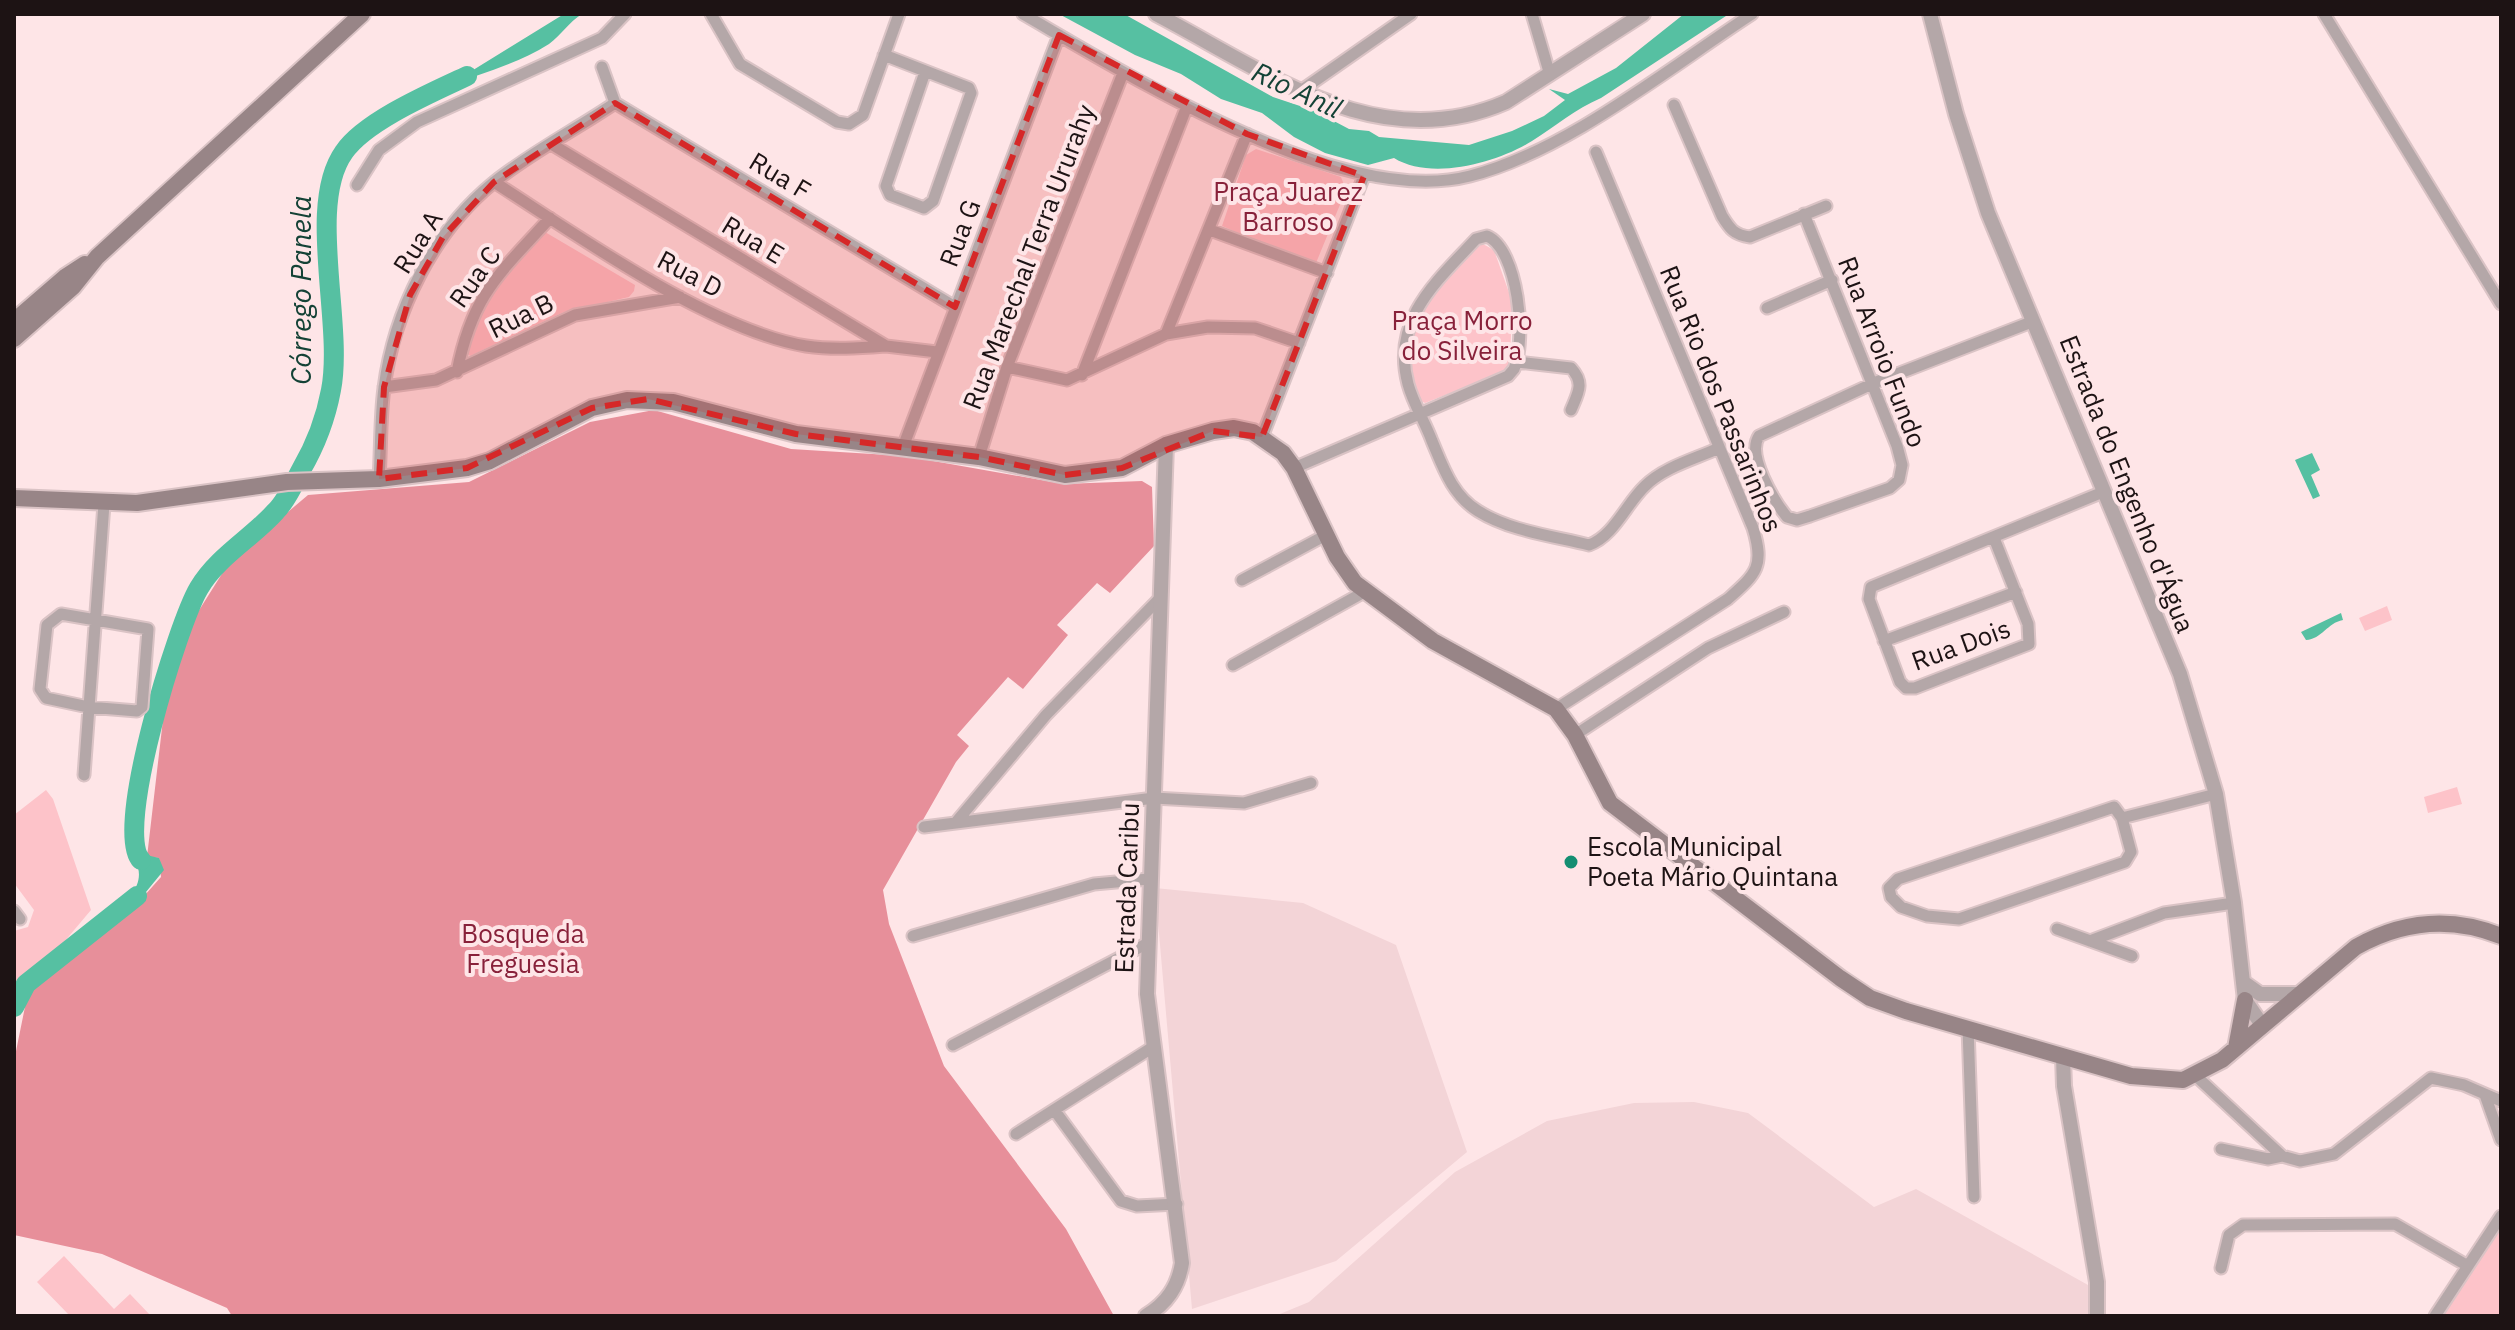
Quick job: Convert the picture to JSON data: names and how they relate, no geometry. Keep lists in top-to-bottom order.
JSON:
{
  "streets": {
    "street": [
      "Rua F",
      "Rua G",
      "Rua E",
      "Rua A",
      "Rua Marechal Terra Ururahy",
      "Rua D",
      "Rua C",
      "Rua B",
      "Rua Arroio Fundo",
      "Rua Rio dos Passarinhos",
      "Estrada do Engenho d'Água",
      "Rua Dois",
      "Estrada Caribu"
    ]
  },
  "crossings": [
    ["Rua F", "Rua G"],
    ["Rua F", "Rua A"],
    ["Rua G", "Rua E"],
    ["Rua E", "Rua A"],
    ["Rua E", "Rua D"],
    ["Rua A", "Rua D"],
    ["Rua A", "Rua B"],
    ["Rua D", "Rua C"],
    ["Rua D", "Rua B"],
    ["Rua C", "Rua B"],
    ["Estrada do Engenho d'Água", "Rua Dois"]
  ],
  "water": ["Rio Anil", "Córrego Panela"],
  "parks": ["Praça Juarez Barroso", "Praça Morro do Silveira", "Bosque da Freguesia"],
  "places": ["Escola Municipal Poeta Mário Quintana"]
}
